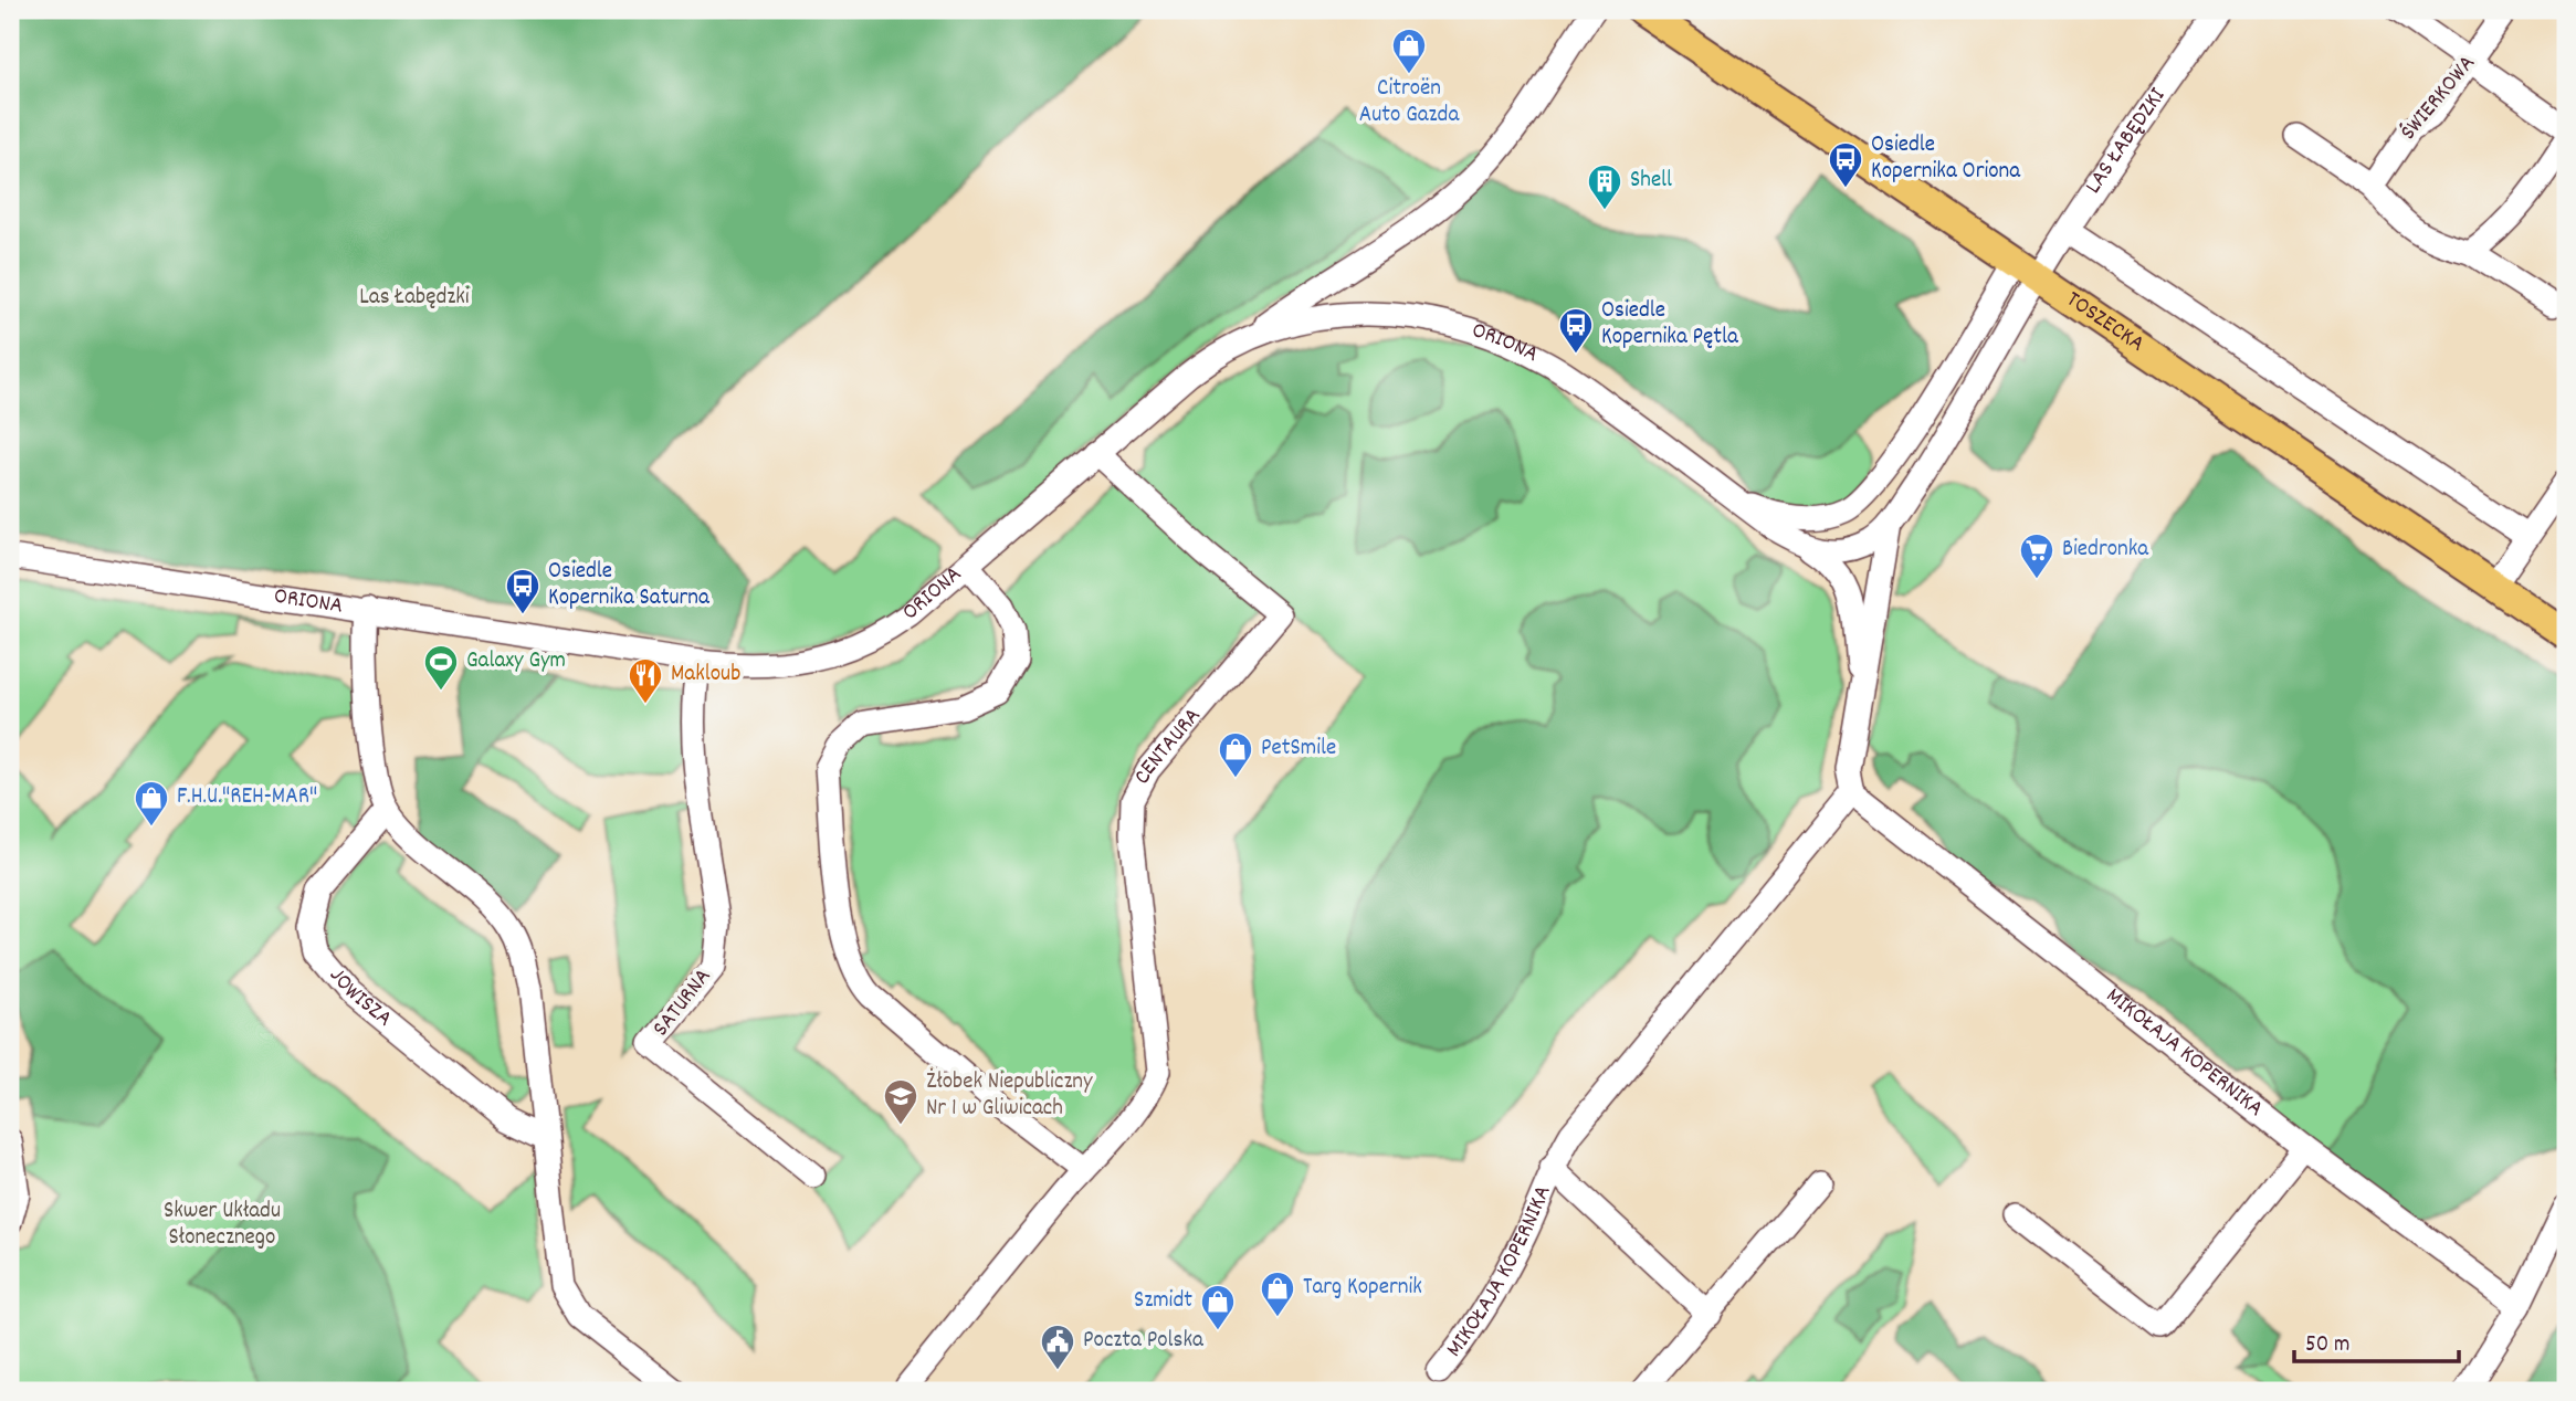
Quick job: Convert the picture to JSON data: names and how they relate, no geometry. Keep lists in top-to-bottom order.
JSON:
{
  "streets": {
    "main road": ["TOSZECKA"],
    "street": [
      "ŚWIERKOWA",
      "LAS ŁABĘDZKI",
      "ORIONA",
      "CENTAURA",
      "JOWISZA",
      "SATURNA",
      "MIKOŁAJA KOPERNIKA"
    ]
  },
  "crossings": [
    ["LAS ŁABĘDZKI", "TOSZECKA"],
    ["LAS ŁABĘDZKI", "ORIONA"],
    ["TOSZECKA", "ORIONA"],
    ["ORIONA", "CENTAURA"],
    ["ORIONA", "SATURNA"]
  ],
  "parks": ["Las Łabędzki", "Skwer Układu Słonecznego"],
  "places": {
    "shop": [
      "Citroën Auto Gazda",
      "PetSmile",
      "F.H.U.\"REH-MAR\"",
      "Targ Kopernik",
      "Szmidt"
    ],
    "bus stop": ["Osiedle Kopernika Oriona", "Osiedle Kopernika Pętla", "Osiedle Kopernika Saturna"],
    "building": ["Shell"],
    "supermarket": ["Biedronka"],
    "sports": ["Galaxy Gym"],
    "restaurant": ["Makloub"],
    "school or university": ["Żłobek Niepubliczny Nr 1 w Gliwicach"],
    "public building": ["Poczta Polska"]
  },
  "scale_bar": "50 m"
}
